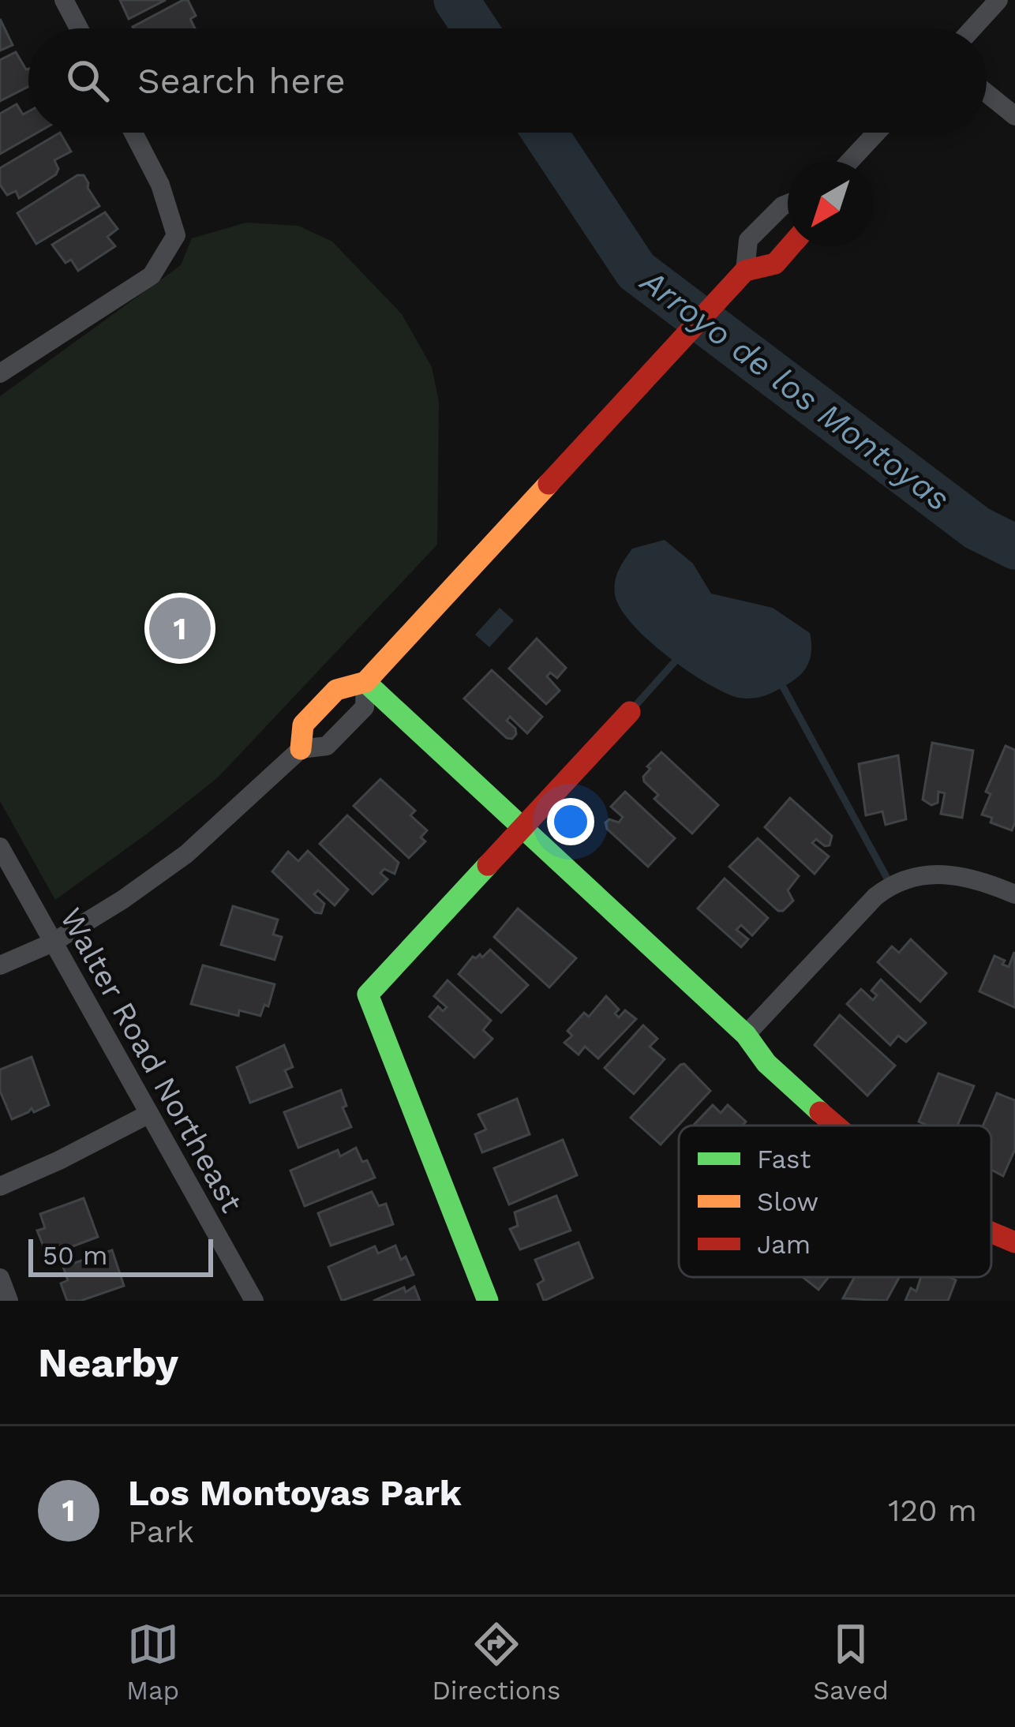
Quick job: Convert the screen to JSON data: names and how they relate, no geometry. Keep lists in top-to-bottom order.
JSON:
{
  "streets": {
    "street": ["Walter Road Northeast"]
  },
  "water": ["Arroyo de los Montoyas"],
  "legend": ["Fast", "Slow", "Jam"],
  "scale_bar": "50 m",
  "north": "bottom left",
  "page": {
    "search": "Search here",
    "pins": "1",
    "scale": "50 m",
    "heading": "Nearby",
    "list": [
      {
        "mark": "1",
        "name": "Los Montoyas Park",
        "note": "Park",
        "value": "120 m"
      }
    ],
    "nav": ["Map", "Directions", "Saved"]
  }
}
